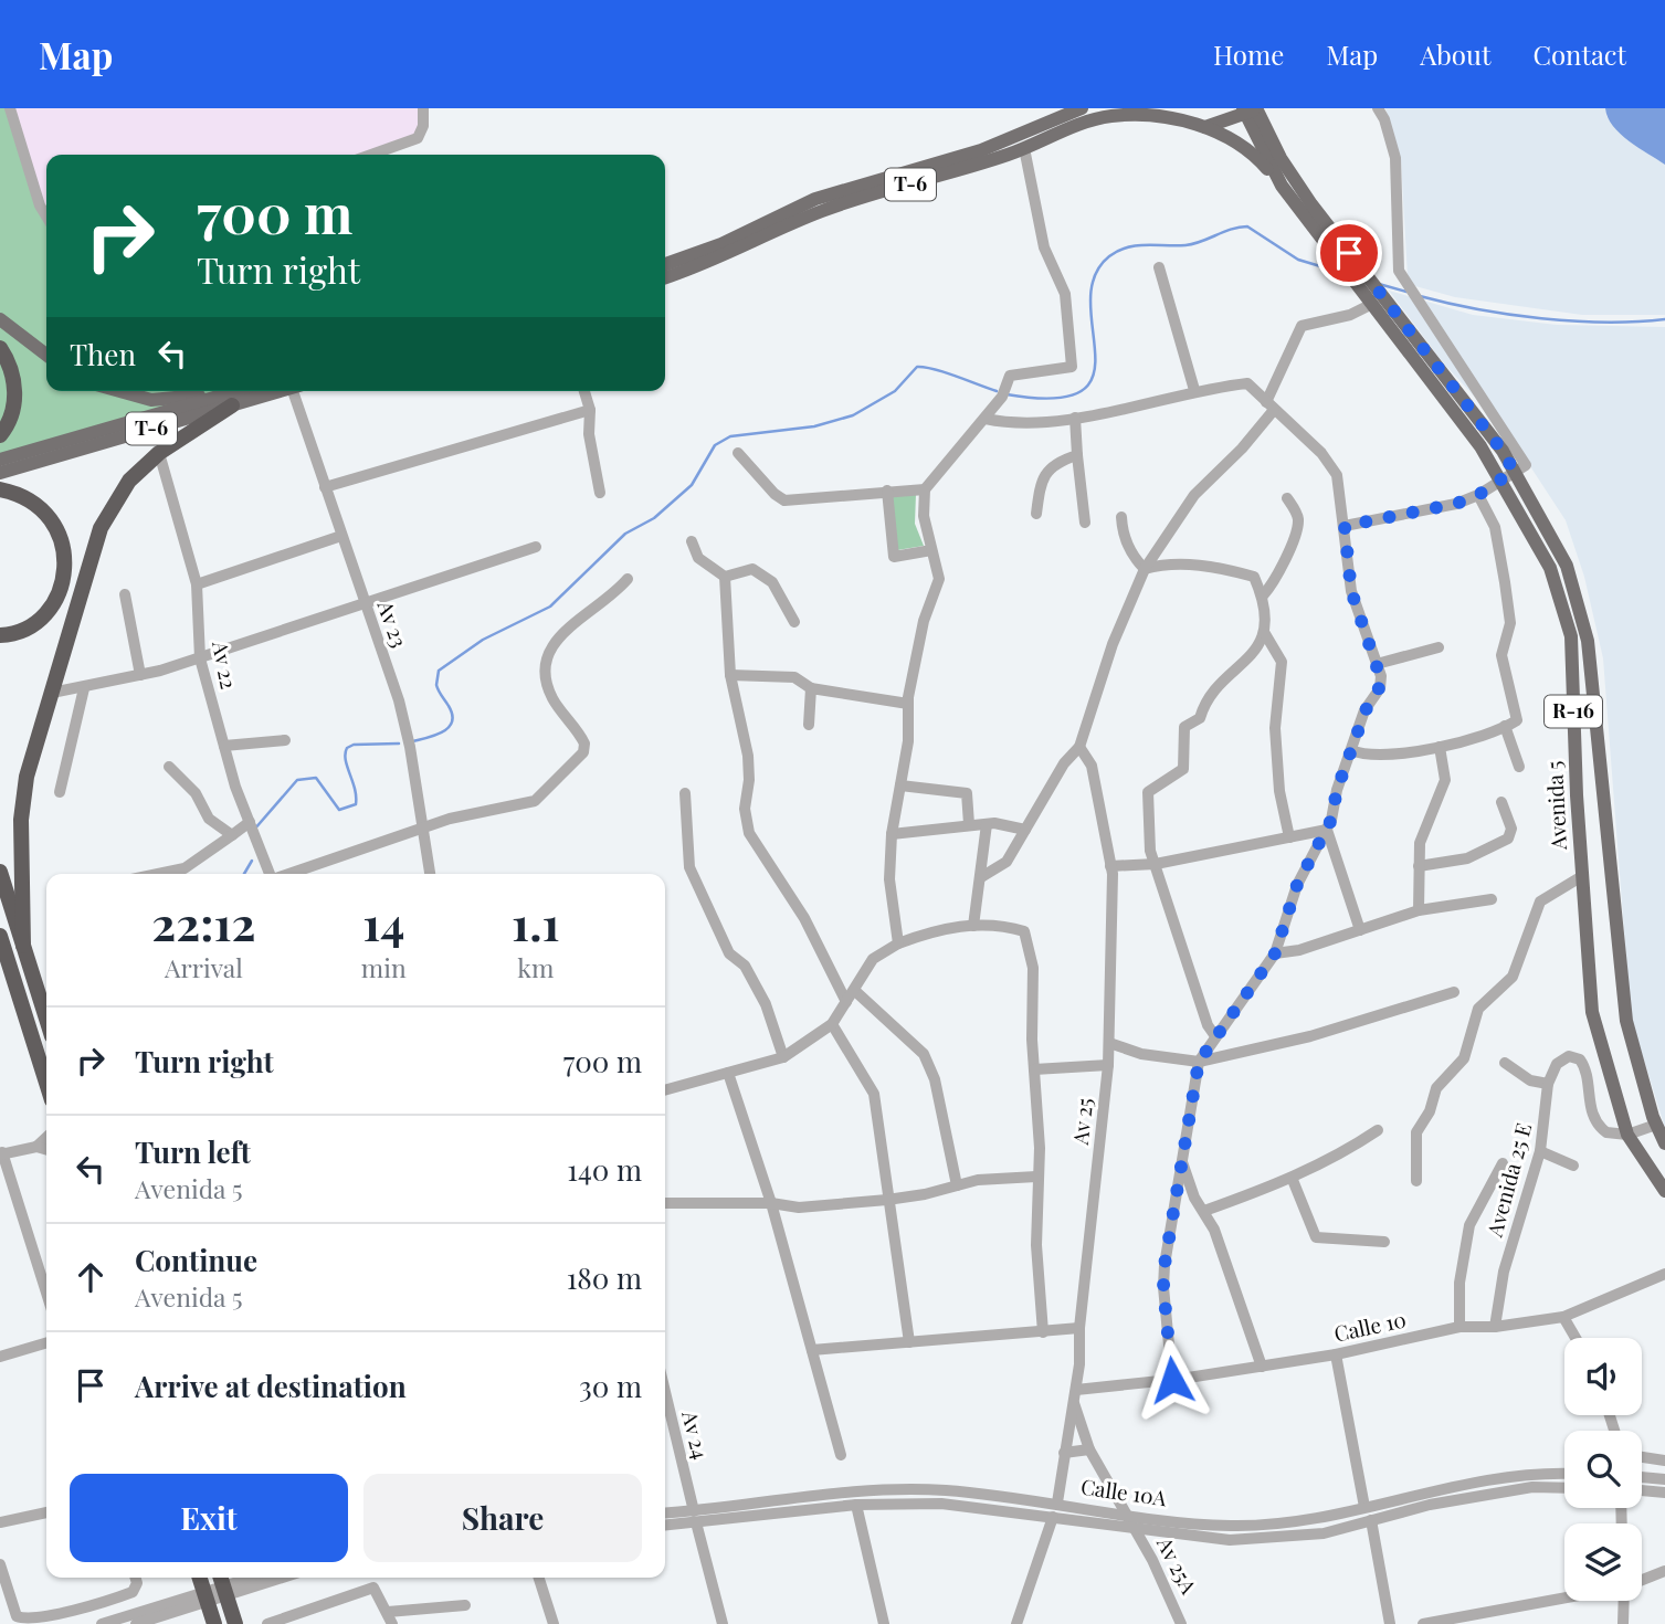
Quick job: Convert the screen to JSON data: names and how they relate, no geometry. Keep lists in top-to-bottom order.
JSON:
{
  "streets": {
    "main road": ["T-6", "R-16", "Avenida 5"],
    "street": [
      "Av 23",
      "Av 22",
      "Av 25",
      "Avenida 25 E",
      "Calle 10",
      "Av 24",
      "Calle 10A",
      "Av 25A"
    ]
  },
  "crossings": [
    ["Av 25", "Calle 10"],
    ["Av 25", "Calle 10A"],
    ["Av 25", "Av 25A"],
    ["Avenida 25 E", "Calle 10"],
    ["Calle 10", "Av 25A"],
    ["Av 24", "Calle 10A"],
    ["Calle 10A", "Av 25A"]
  ],
  "page": {
    "header": "Map",
    "nav": [
      "Home",
      "Map",
      "About",
      "Contact"
    ],
    "turn": ["700 m", "Turn right"],
    "then": "Then",
    "eta": [
      "22:12",
      "Arrival",
      "14",
      "min",
      "1.1",
      "km"
    ],
    "list": [
      {
        "name": "Turn right",
        "value": "700 m"
      },
      {
        "name": "Turn left",
        "note": "Avenida 5",
        "value": "140 m"
      },
      {
        "name": "Continue",
        "note": "Avenida 5",
        "value": "180 m"
      },
      {
        "name": "Arrive at destination",
        "value": "30 m"
      }
    ],
    "buttons": ["Exit", "Share"]
  }
}
